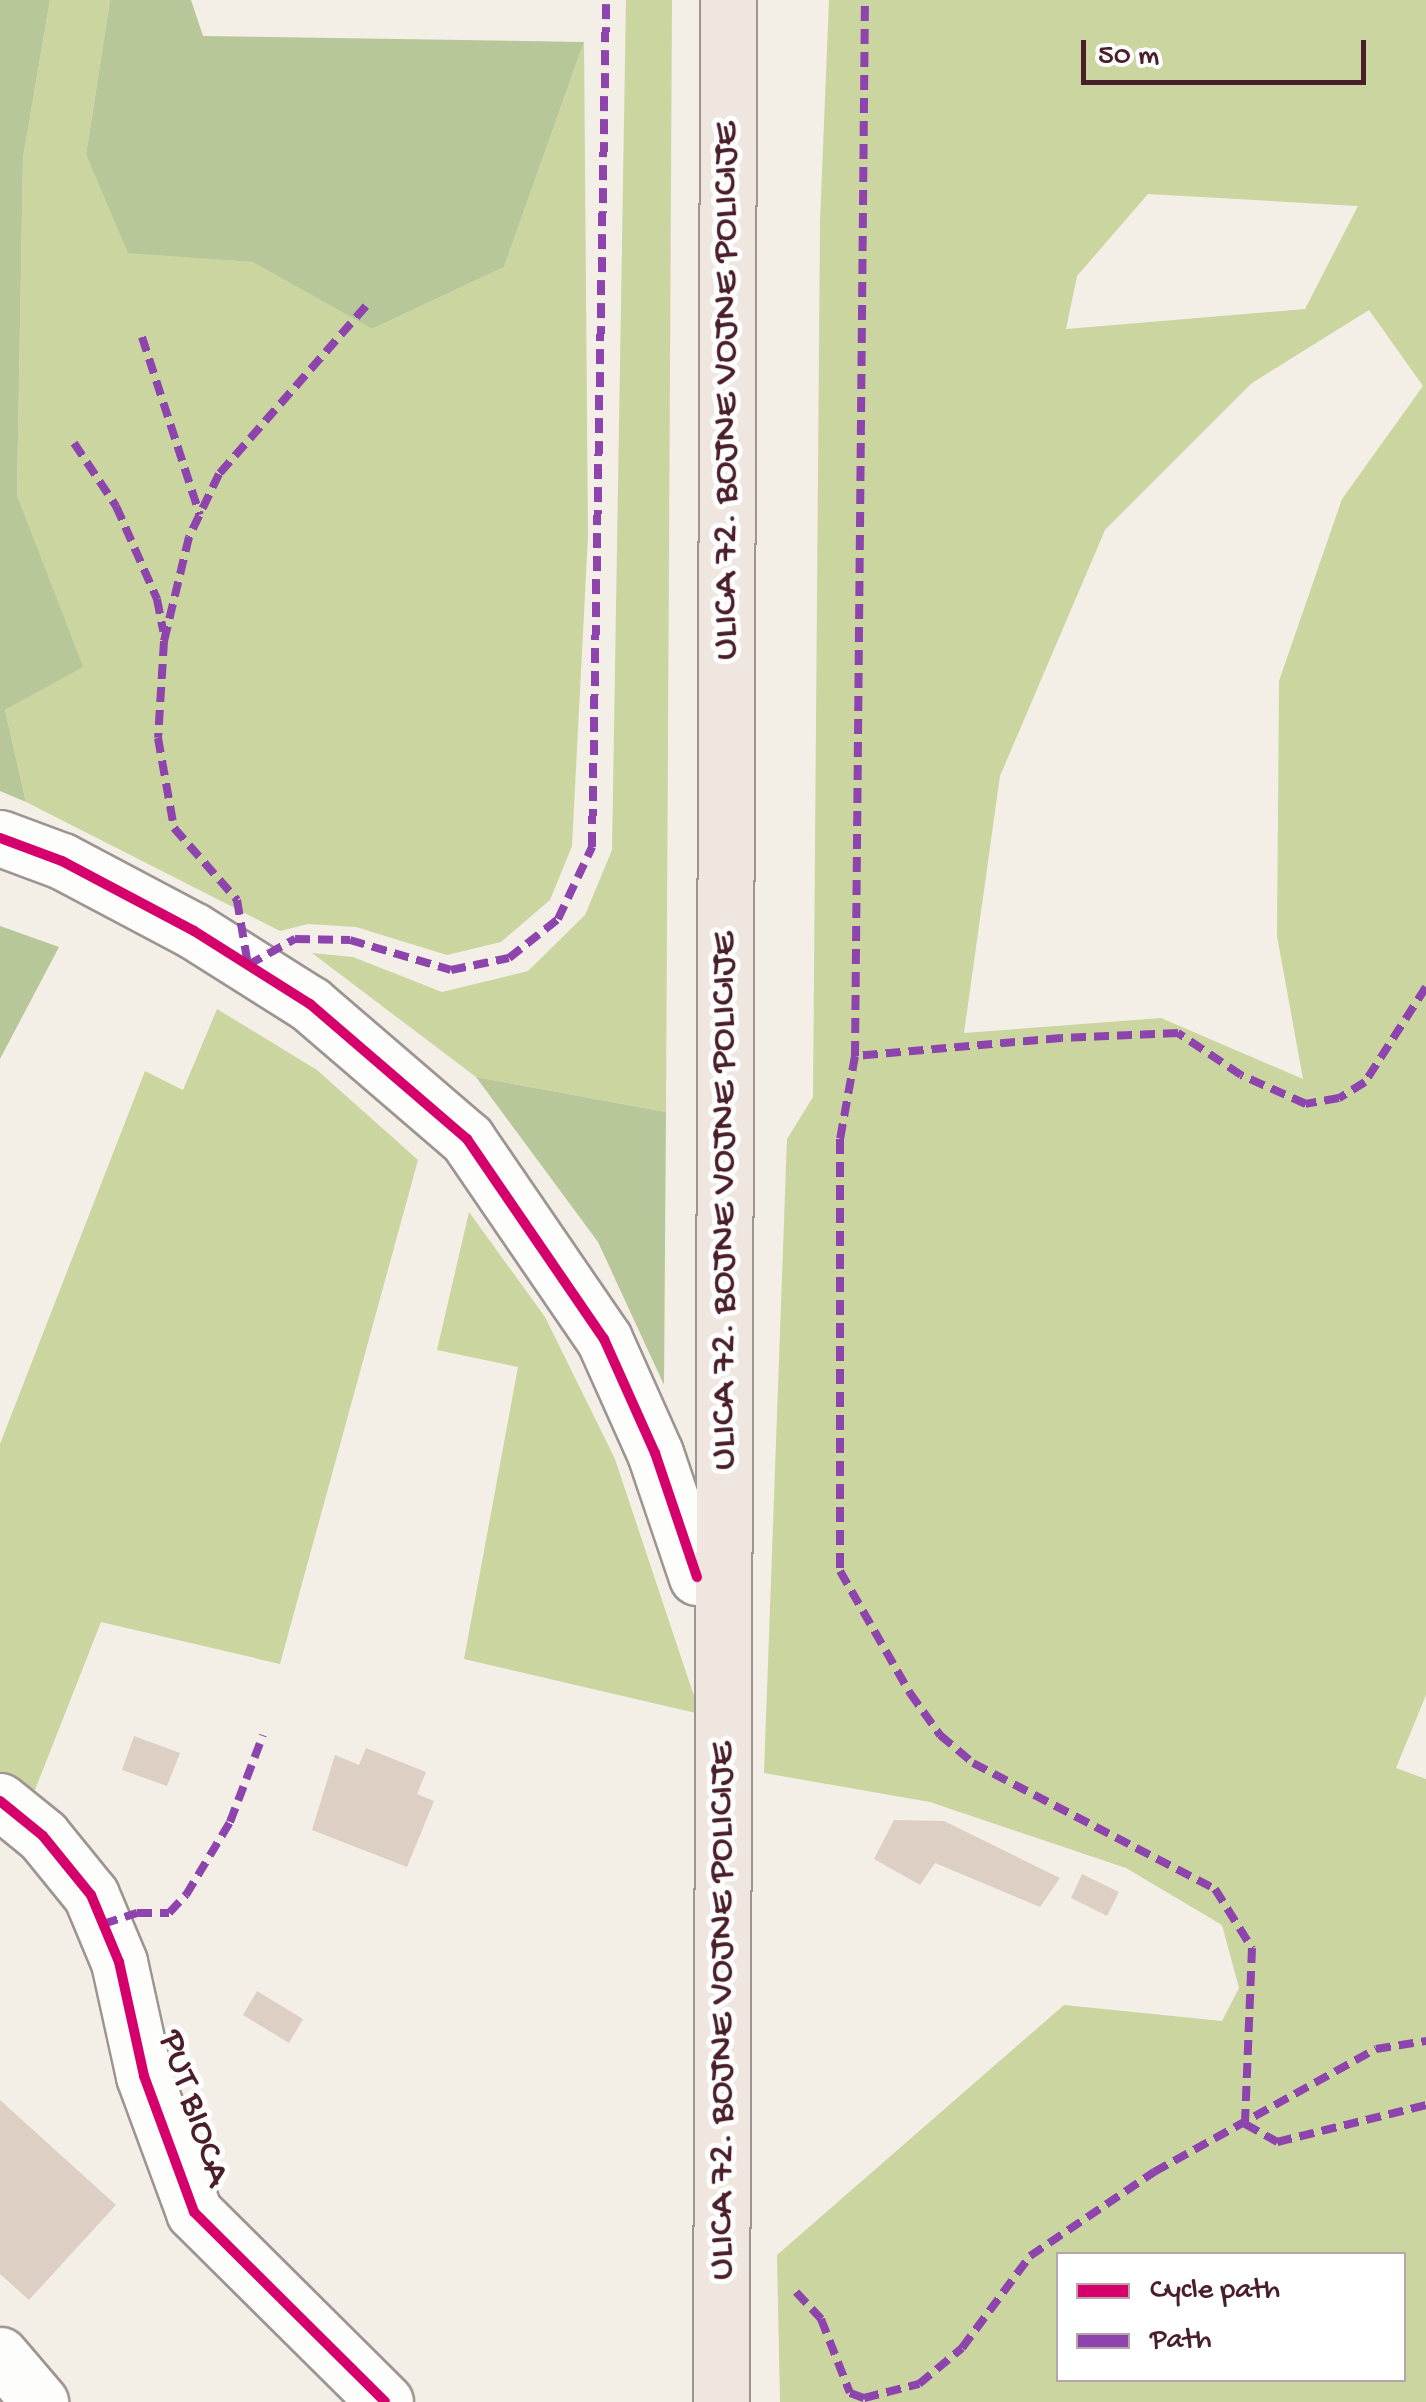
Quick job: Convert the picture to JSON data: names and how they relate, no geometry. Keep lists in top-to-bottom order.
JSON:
{
  "streets": {
    "main road": ["ULICA 72. BOJNE VOJNE POLICIJE"],
    "street": ["PUT BIOCA"]
  },
  "legend": ["Cycle path", "Path"],
  "scale_bar": "50 m"
}
